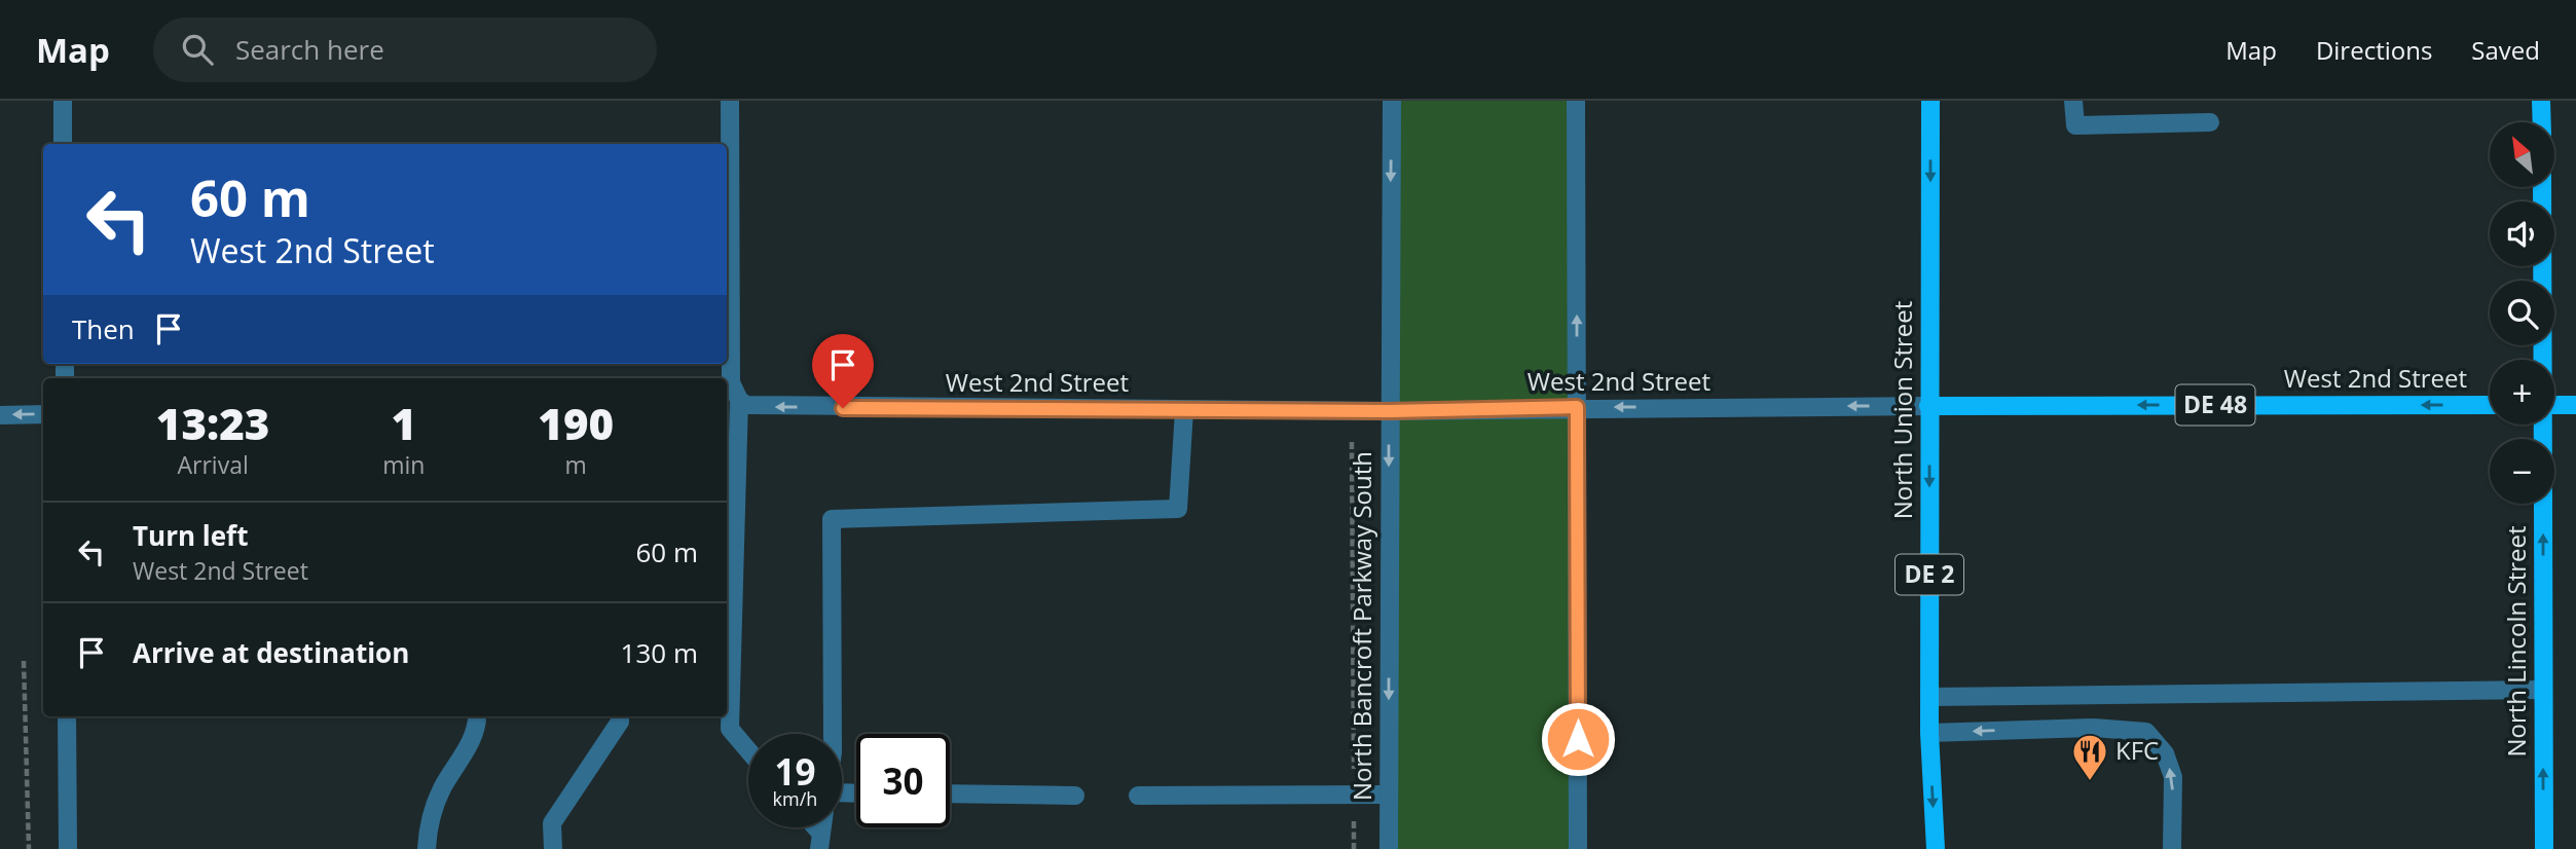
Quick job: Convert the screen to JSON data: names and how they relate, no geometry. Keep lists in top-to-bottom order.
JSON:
{
  "streets": {
    "main road": [
      "West 2nd Street",
      "DE 48",
      "North Union Street",
      "DE 2",
      "North Lincoln Street"
    ],
    "street": ["North Bancroft Parkway South"]
  },
  "crossings": [
    ["West 2nd Street", "North Union Street"],
    ["West 2nd Street", "North Bancroft Parkway South"]
  ],
  "one_way": [
    "West 2nd Street",
    "North Union Street",
    "North Bancroft Parkway South",
    "North Lincoln Street"
  ],
  "places": {
    "restaurant": ["KFC"]
  },
  "north": "top left",
  "page": {
    "header": "Map",
    "search": "Search here",
    "nav": ["Map", "Directions", "Saved"],
    "map_buttons": ["+", "−"],
    "turn": ["60 m", "West 2nd Street"],
    "then": "Then",
    "eta": [
      "13:23",
      "Arrival",
      "1",
      "min",
      "190",
      "m"
    ],
    "list": [
      {
        "name": "Turn left",
        "note": "West 2nd Street",
        "value": "60 m"
      },
      {
        "name": "Arrive at destination",
        "value": "130 m"
      }
    ],
    "speed": "19 km/h",
    "limit": "30"
  }
}
